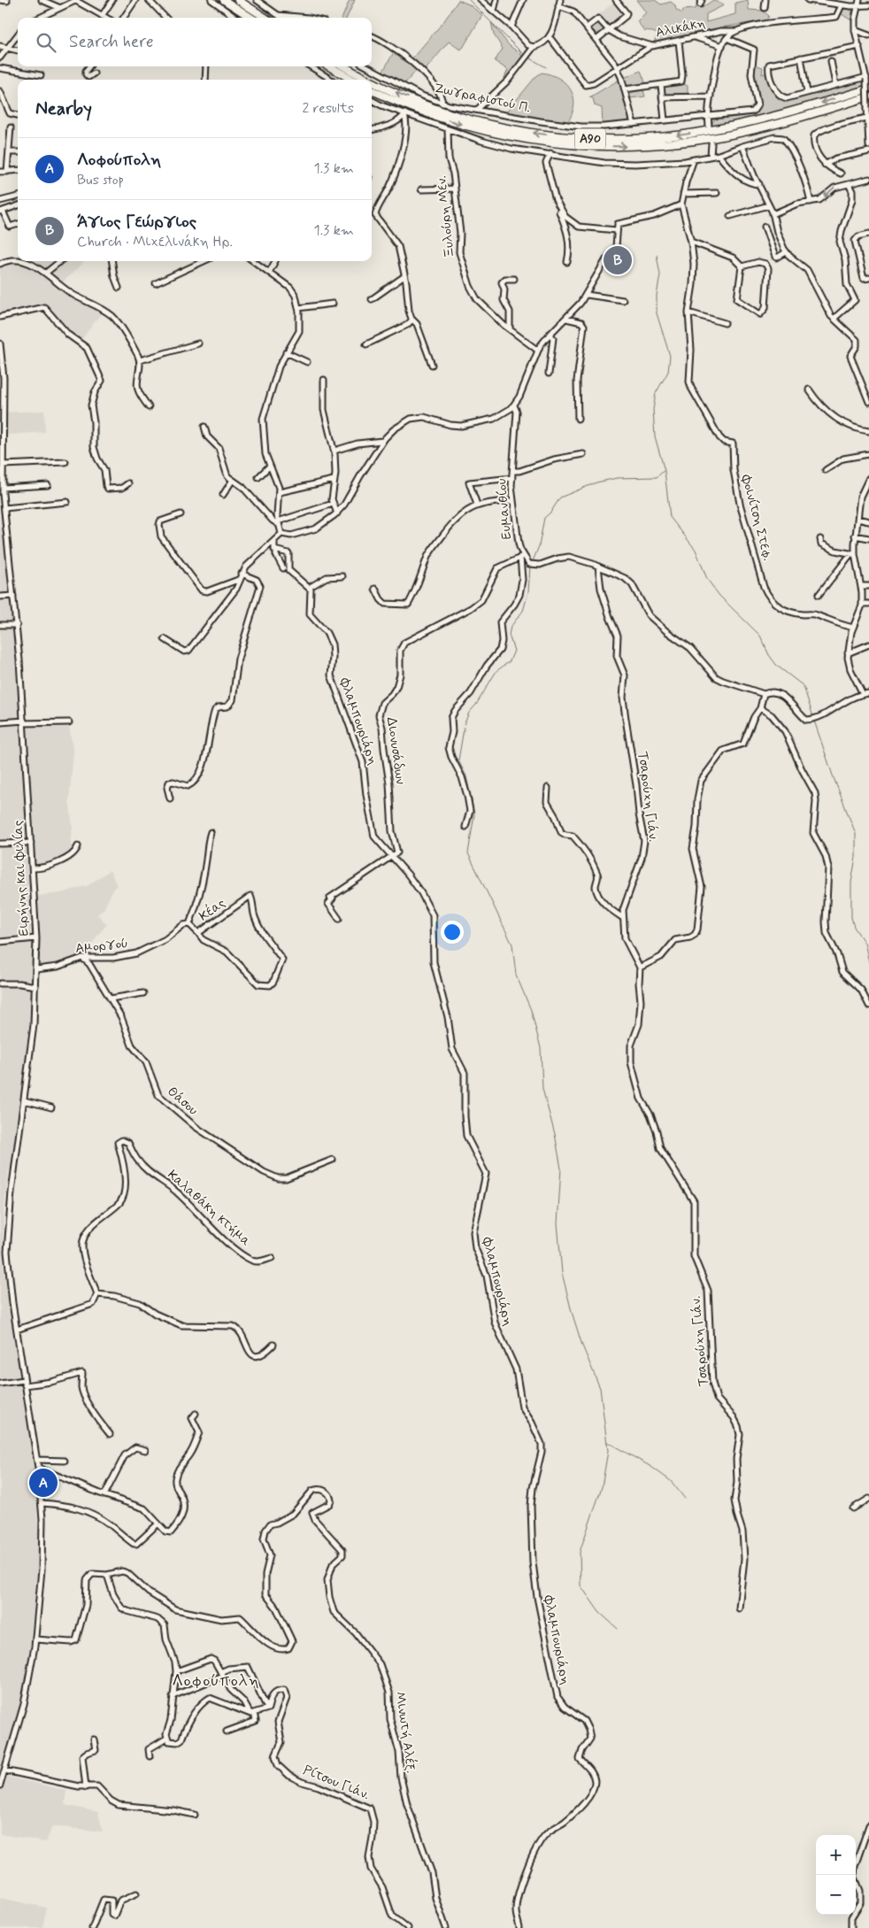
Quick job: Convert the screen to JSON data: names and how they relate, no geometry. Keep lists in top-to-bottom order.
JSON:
{
  "streets": {
    "highway": ["Α90"],
    "street": [
      "Αλικάκη",
      "Ζωγραφιστού Π.",
      "Ξυλούρη Μεν.",
      "Ευμανθίου",
      "Φοινίτση Στεφ.",
      "Φλαμπουριάρη",
      "Διονυσάδων",
      "Τσαρούχη Γιάν.",
      "Ειρήνης και Φιλίας",
      "Κέας",
      "Αμοργού",
      "Θάσου",
      "Καλαθάκη κτήμα",
      "Μινωτή Αλέξ.",
      "Ρίτσου Γιάν."
    ]
  },
  "crossings": [
    ["Ευμανθίου", "Τσαρούχη Γιάν."],
    ["Φλαμπουριάρη", "Διονυσάδων"],
    ["Ειρήνης και Φιλίας", "Αμοργού"],
    ["Κέας", "Αμοργού"],
    ["Αμοργού", "Θάσου"]
  ],
  "districts": ["Λοφούπολη"],
  "page": {
    "search": "Search here",
    "heading": ["Nearby", "2 results"],
    "list": [
      {
        "mark": "A",
        "name": "Λοφούπολη",
        "note": "Bus stop",
        "value": "1.3 km"
      },
      {
        "mark": "B",
        "name": "Άγιος Γεώργιος",
        "note": "Church · Μιχελινάκη Ηρ.",
        "value": "1.3 km"
      }
    ],
    "pins": ["B", "A"],
    "map_buttons": ["+", "−"]
  }
}
